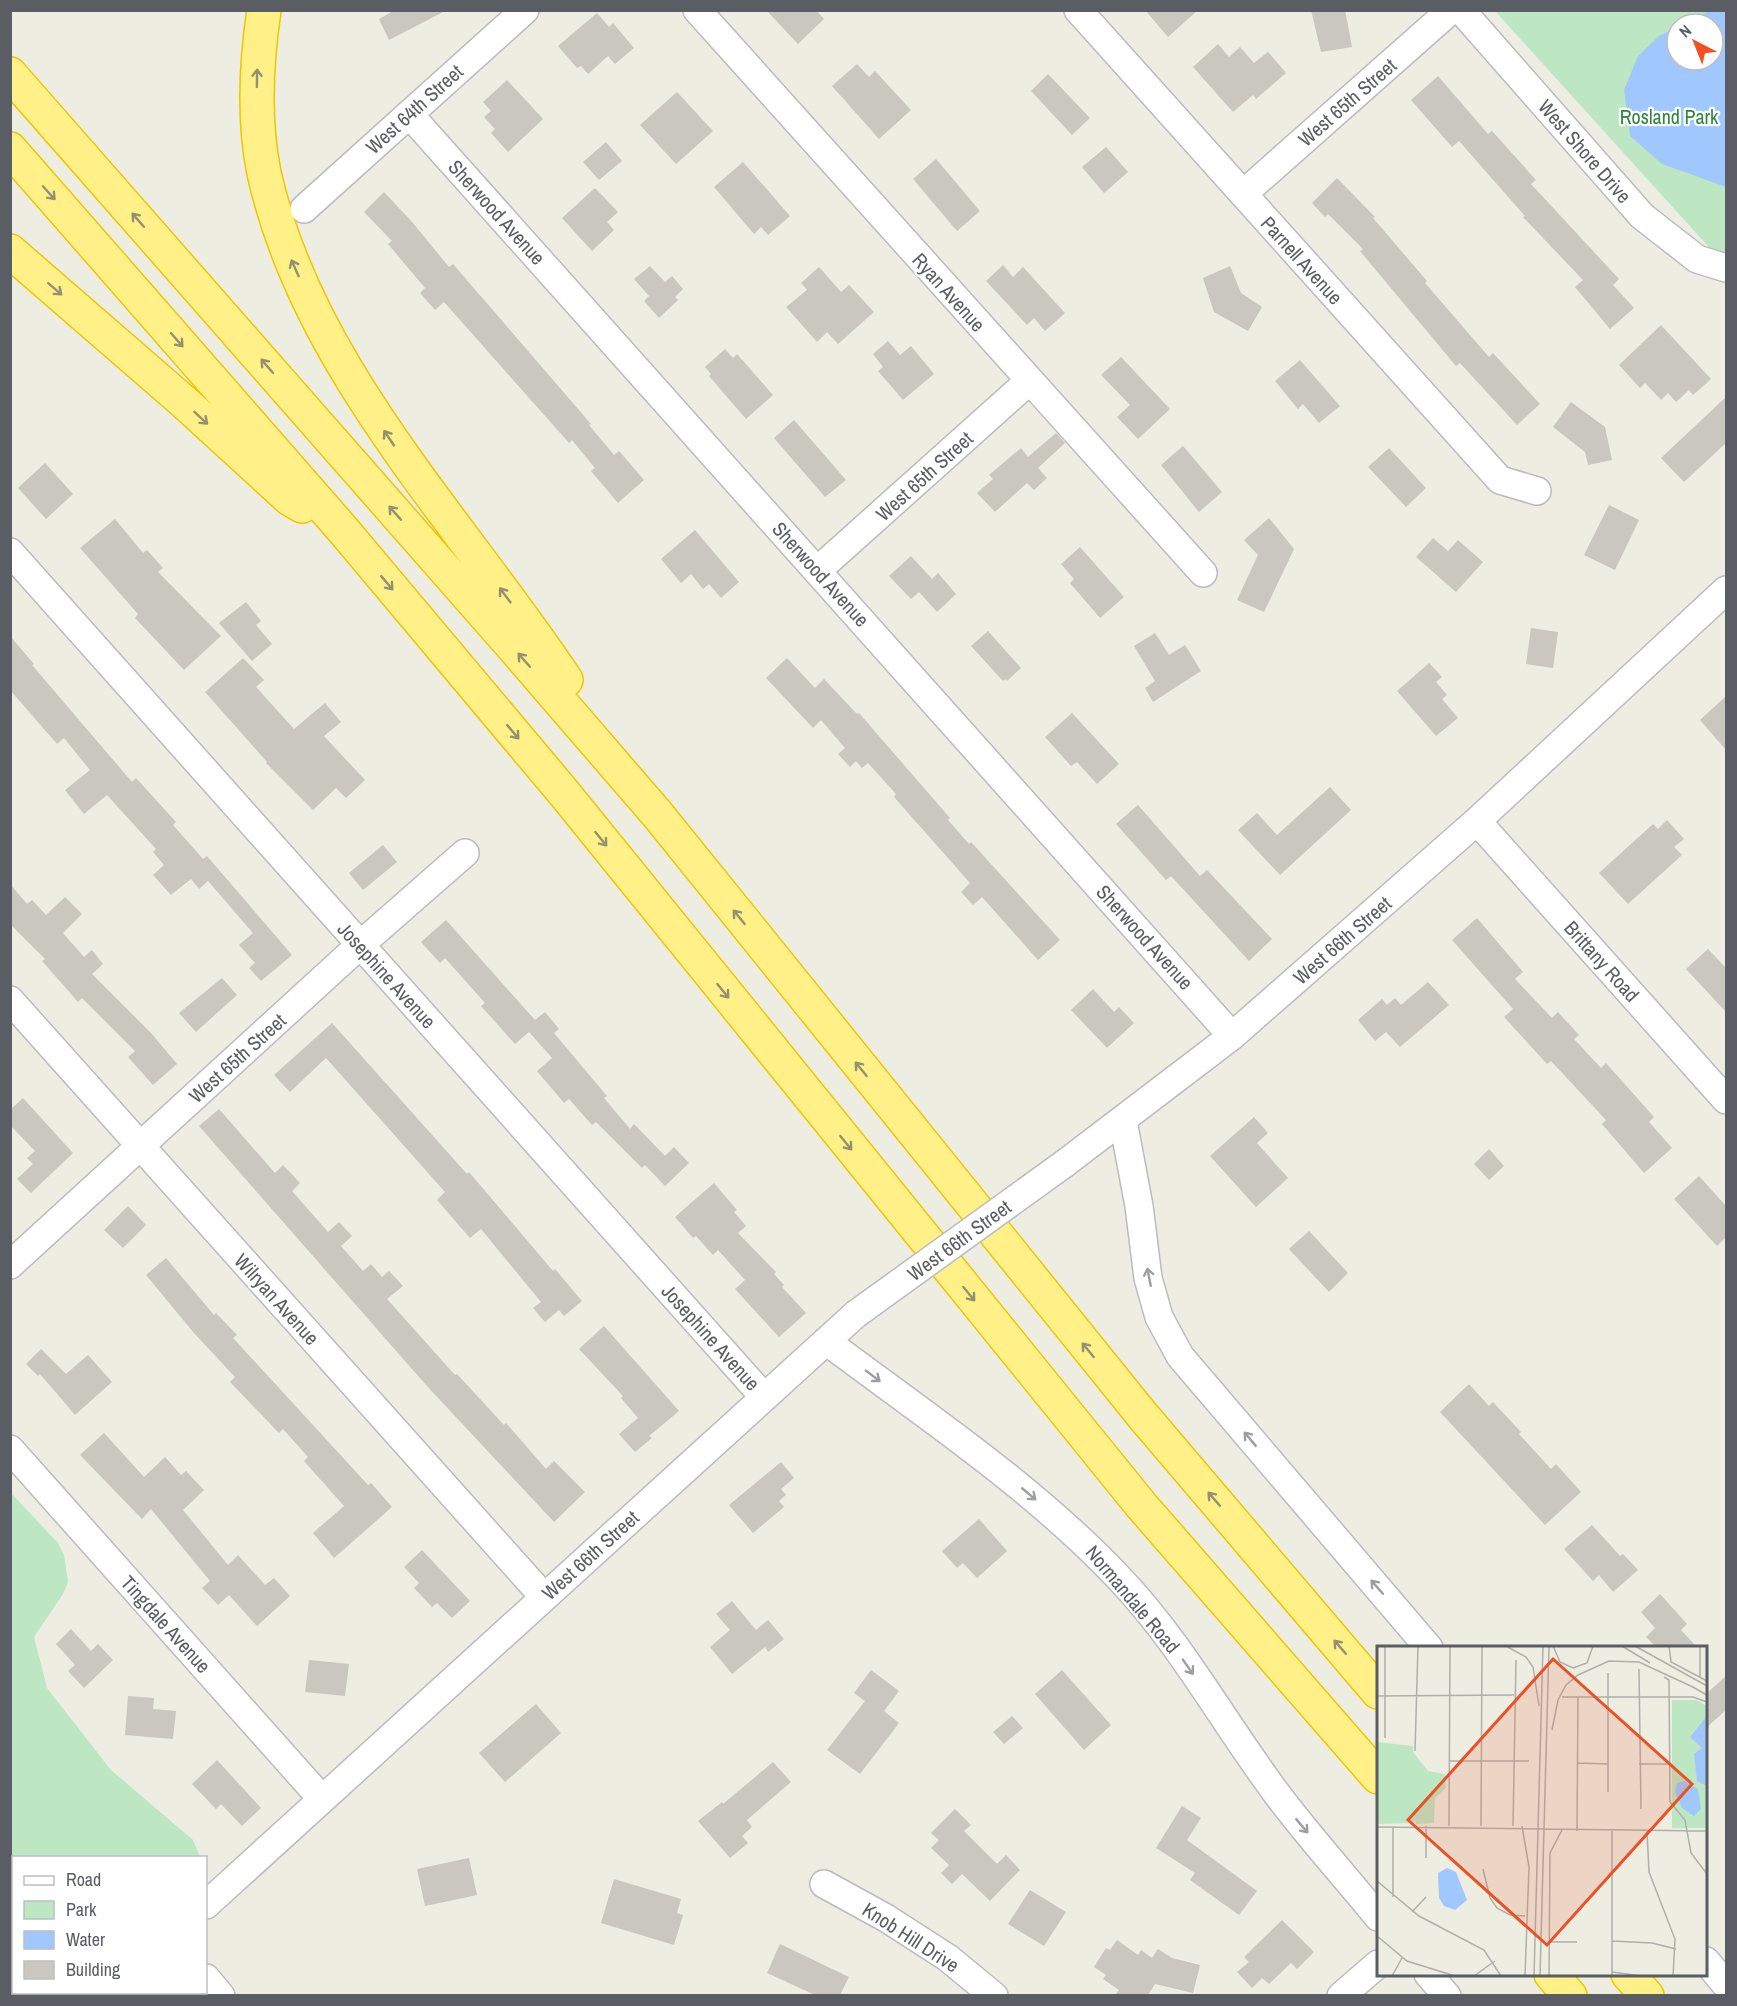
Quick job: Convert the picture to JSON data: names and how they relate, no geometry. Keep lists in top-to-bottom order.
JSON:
{
  "streets": {
    "street": [
      "West 65th Street",
      "West 64th Street",
      "West Shore Drive",
      "Sherwood Avenue",
      "Parnell Avenue",
      "Ryan Avenue",
      "West 66th Street",
      "Brittany Road",
      "Josephine Avenue",
      "Wilryan Avenue",
      "Normandale Road",
      "Tingdale Avenue",
      "Knob Hill Drive"
    ]
  },
  "crossings": [
    ["West 65th Street", "Sherwood Avenue"],
    ["West 65th Street", "Parnell Avenue"],
    ["West 65th Street", "Ryan Avenue"],
    ["West 65th Street", "Josephine Avenue"],
    ["West 65th Street", "Wilryan Avenue"],
    ["West 64th Street", "Sherwood Avenue"],
    ["Sherwood Avenue", "West 66th Street"],
    ["West 66th Street", "Brittany Road"],
    ["West 66th Street", "Josephine Avenue"],
    ["West 66th Street", "Wilryan Avenue"],
    ["West 66th Street", "Normandale Road"],
    ["West 66th Street", "Tingdale Avenue"]
  ],
  "parks": ["Rosland Park"],
  "legend": [
    "Road",
    "Park",
    "Water",
    "Building"
  ],
  "north": "top left"
}
